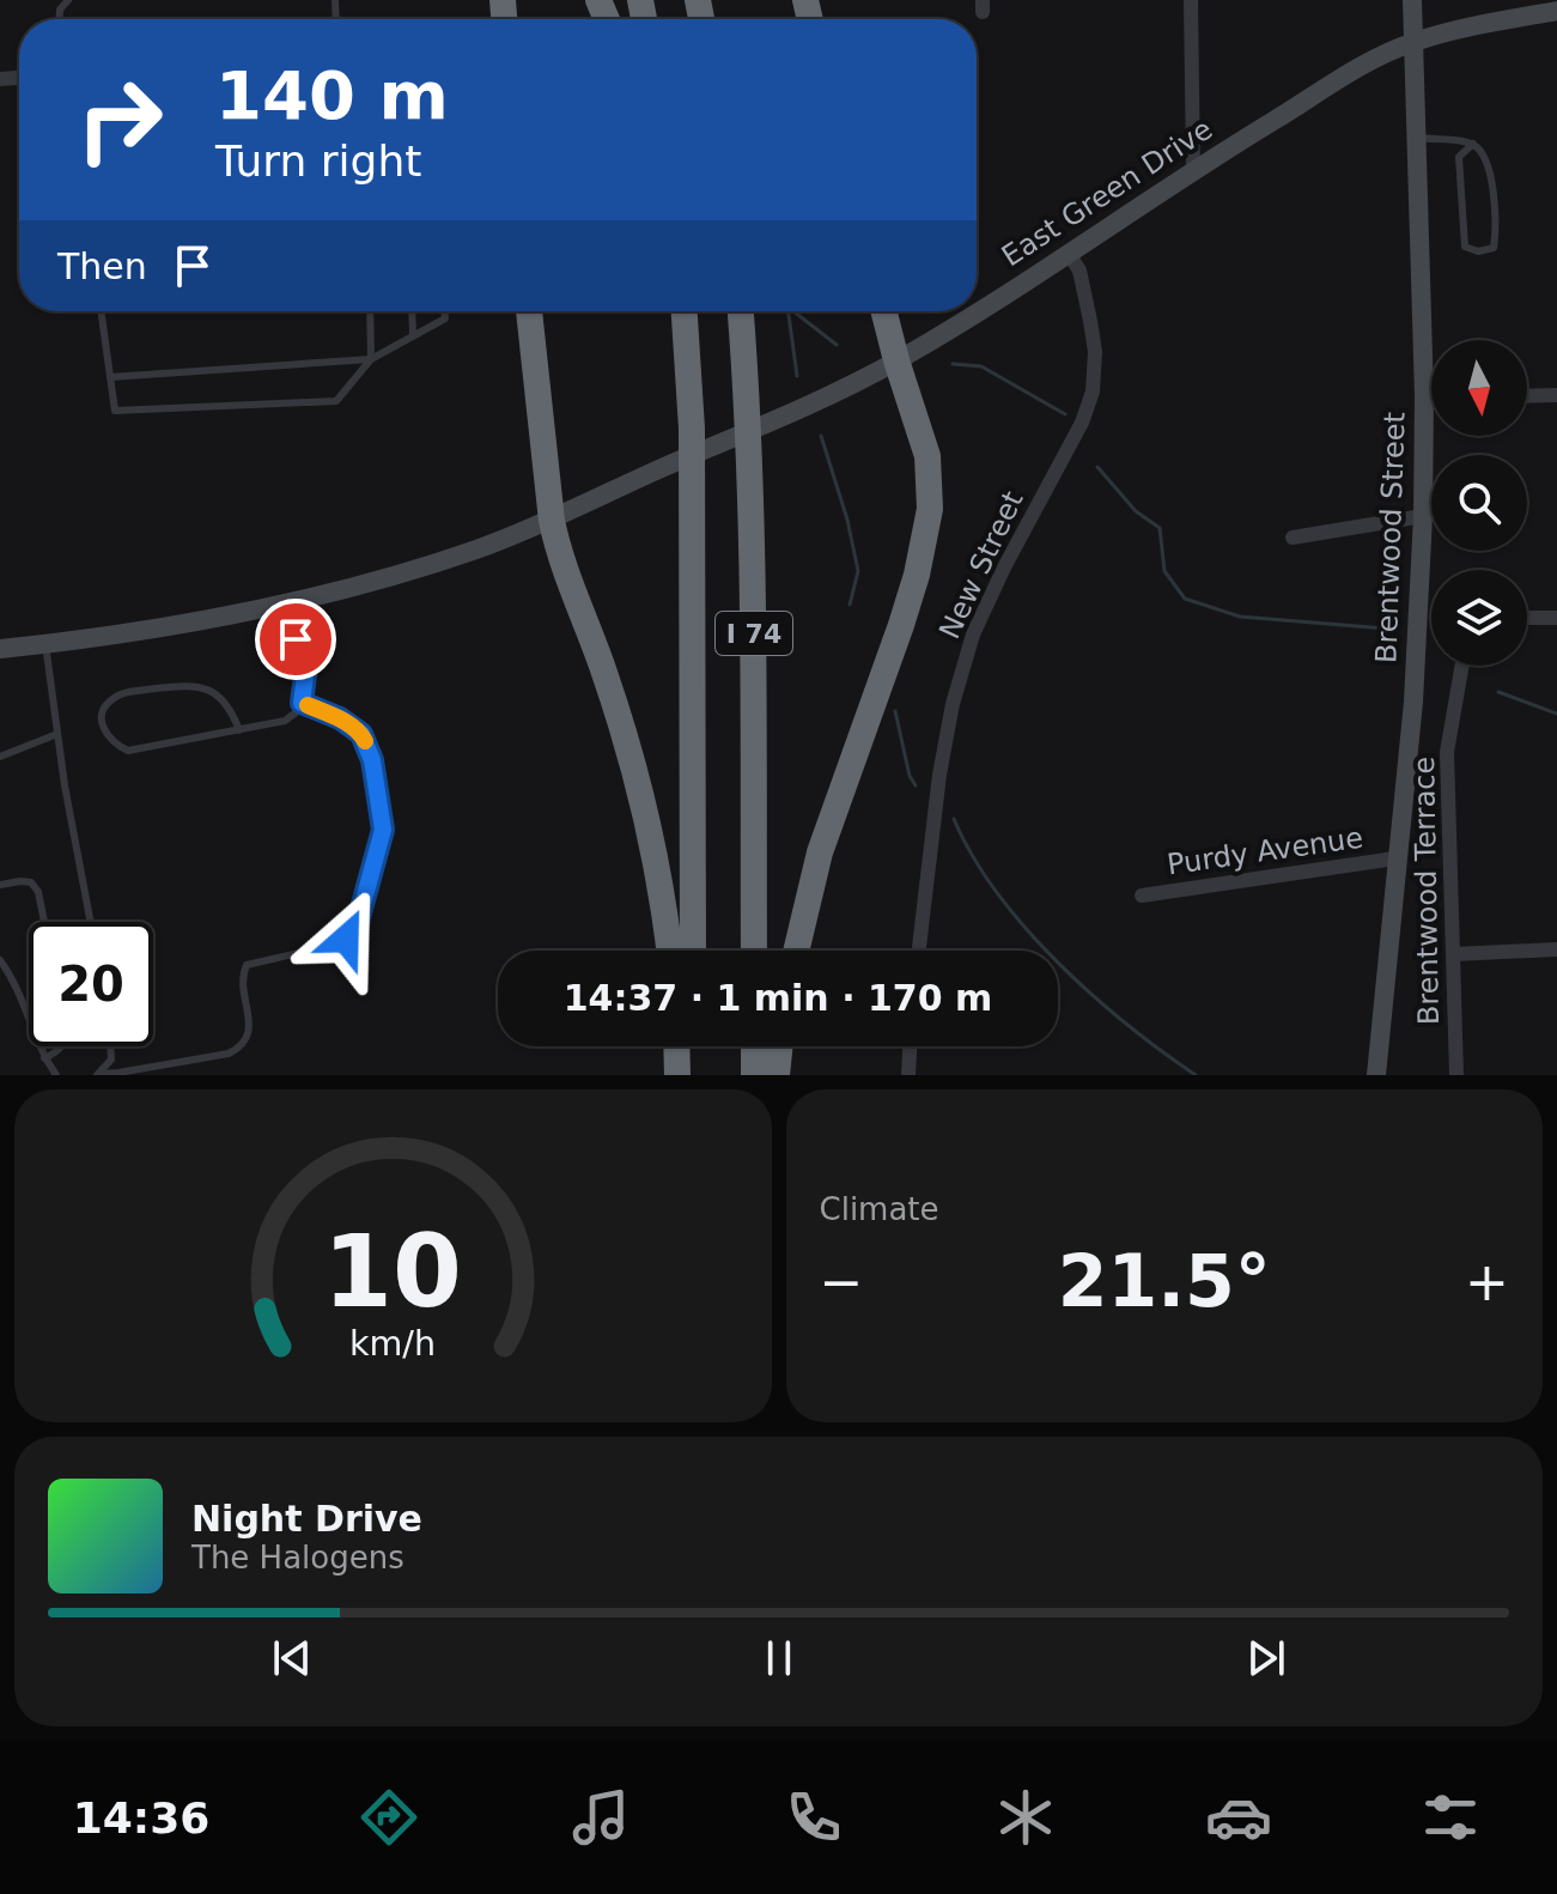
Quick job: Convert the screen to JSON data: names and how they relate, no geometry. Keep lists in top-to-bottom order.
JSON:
{
  "streets": {
    "highway": ["I 74"],
    "main road": ["East Green Drive", "Brentwood Street"],
    "street": ["New Street", "Purdy Avenue", "Brentwood Terrace"]
  },
  "crossings": [
    ["East Green Drive", "Brentwood Street"],
    ["East Green Drive", "New Street"],
    ["Brentwood Street", "Purdy Avenue"]
  ],
  "north": "bottom",
  "page": {
    "turn": ["140 m", "Turn right"],
    "then": "Then",
    "limit": "20",
    "trip": "14:37 · 1 min · 170 m",
    "tile": "Climate",
    "heat": ["−", "21.5°", "+"],
    "song": ["Night Drive", "The Halogens"],
    "tabs": "14:36",
    "gauge": ["10", "km/h"]
  }
}
